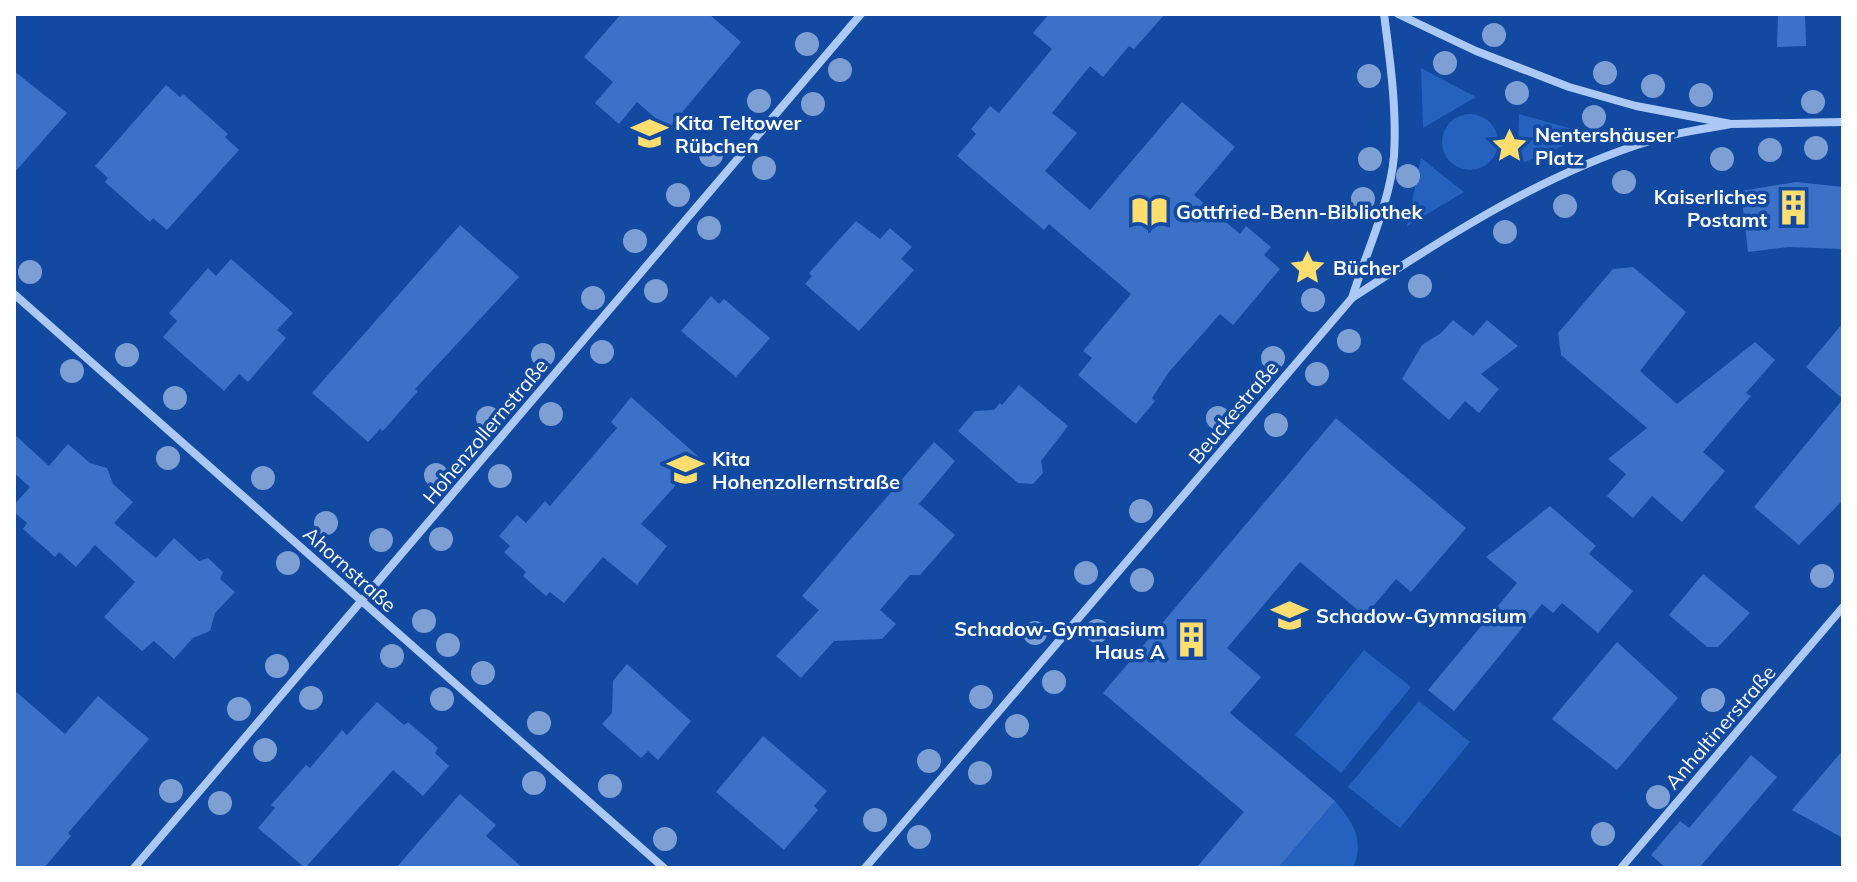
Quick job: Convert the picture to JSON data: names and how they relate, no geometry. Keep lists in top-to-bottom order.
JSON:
{
  "streets": {
    "street": [
      "Beuckestraße",
      "Hohenzollernstraße",
      "Ahornstraße",
      "Anhaltinerstraße"
    ]
  },
  "crossings": [
    ["Hohenzollernstraße", "Ahornstraße"]
  ],
  "places": {
    "school or university": ["Kita Teltower Rübchen", "Kita Hohenzollernstraße", "Schadow-Gymnasium"],
    "place": ["Nentershäuser Platz", "Bücher"],
    "building": ["Kaiserliches Postamt", "Schadow-Gymnasium Haus A"],
    "library": ["Gottfried-Benn-Bibliothek"]
  }
}
